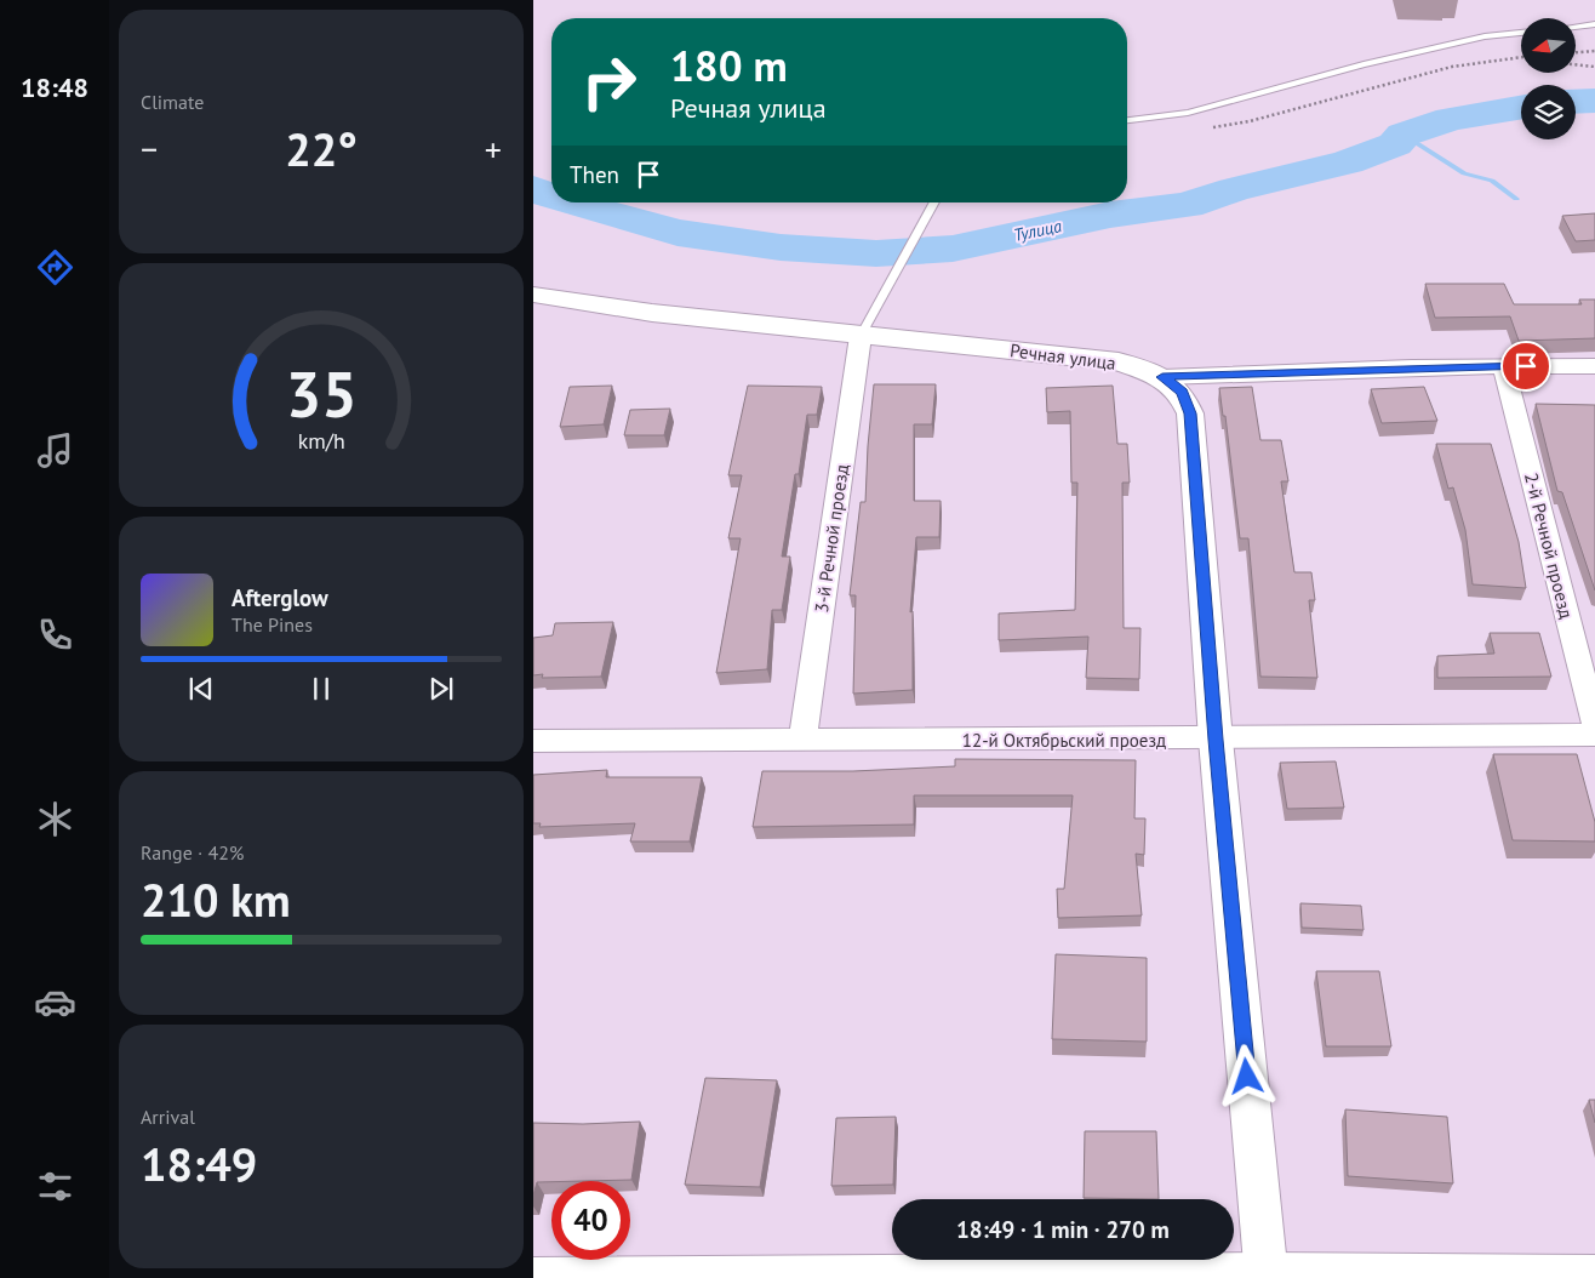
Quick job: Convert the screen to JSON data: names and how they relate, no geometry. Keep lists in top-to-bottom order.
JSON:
{
  "streets": {
    "street": [
      "Речная улица",
      "3-й Речной проезд",
      "2-й Речной проезд",
      "12-й Октябрьский проезд"
    ]
  },
  "crossings": [
    ["Речная улица", "3-й Речной проезд"],
    ["Речная улица", "2-й Речной проезд"],
    ["3-й Речной проезд", "12-й Октябрьский проезд"]
  ],
  "water": ["Тулица"],
  "north": "left",
  "page": {
    "tabs": "18:48",
    "tile": [
      "Climate",
      ["Range · 42%", "210 km"],
      ["Arrival", "18:49"]
    ],
    "turn": ["180 m", "Речная улица"],
    "heat": ["−", "22°", "+"],
    "then": "Then",
    "song": ["Afterglow", "The Pines"],
    "limit": "40",
    "trip": "18:49 · 1 min · 270 m",
    "gauge": ["35", "km/h"]
  }
}
